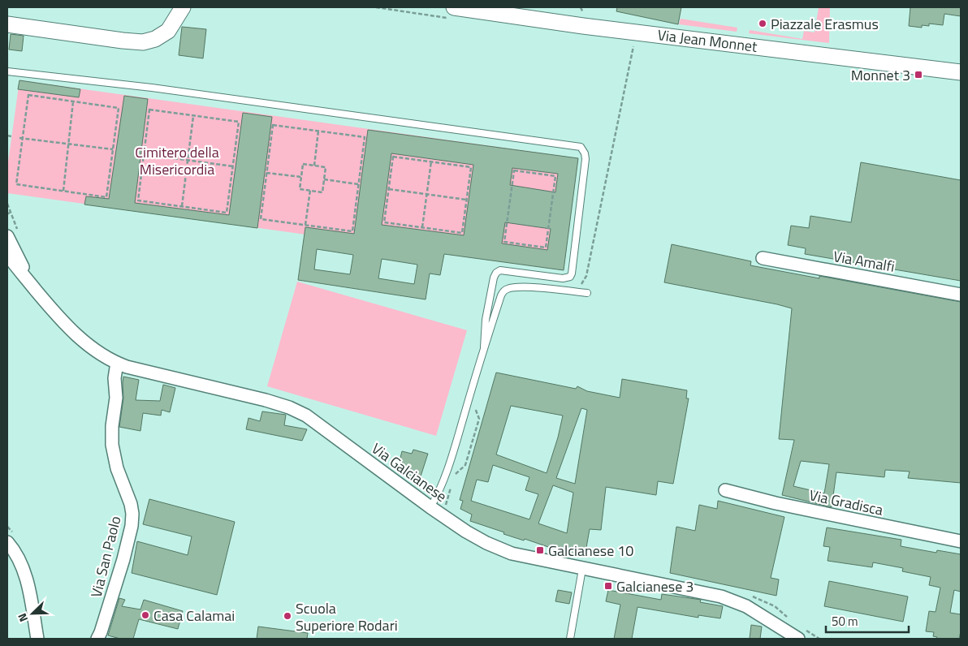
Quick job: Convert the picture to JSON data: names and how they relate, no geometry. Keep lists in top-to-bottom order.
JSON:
{
  "streets": {
    "street": [
      "Via Jean Monnet",
      "Via Amalfi",
      "Via Galcianese",
      "Via Gradisca",
      "Via San Paolo"
    ]
  },
  "crossings": [
    ["Via Galcianese", "Via San Paolo"]
  ],
  "parks": ["Cimitero della Misericordia"],
  "places": {
    "other": ["Piazzale Erasmus", "Casa Calamai", "Scuola Superiore Rodari"],
    "transit": ["Monnet 3", "Galcianese 10", "Galcianese 3"]
  },
  "scale_bar": "50 m",
  "north": "bottom left"
}
